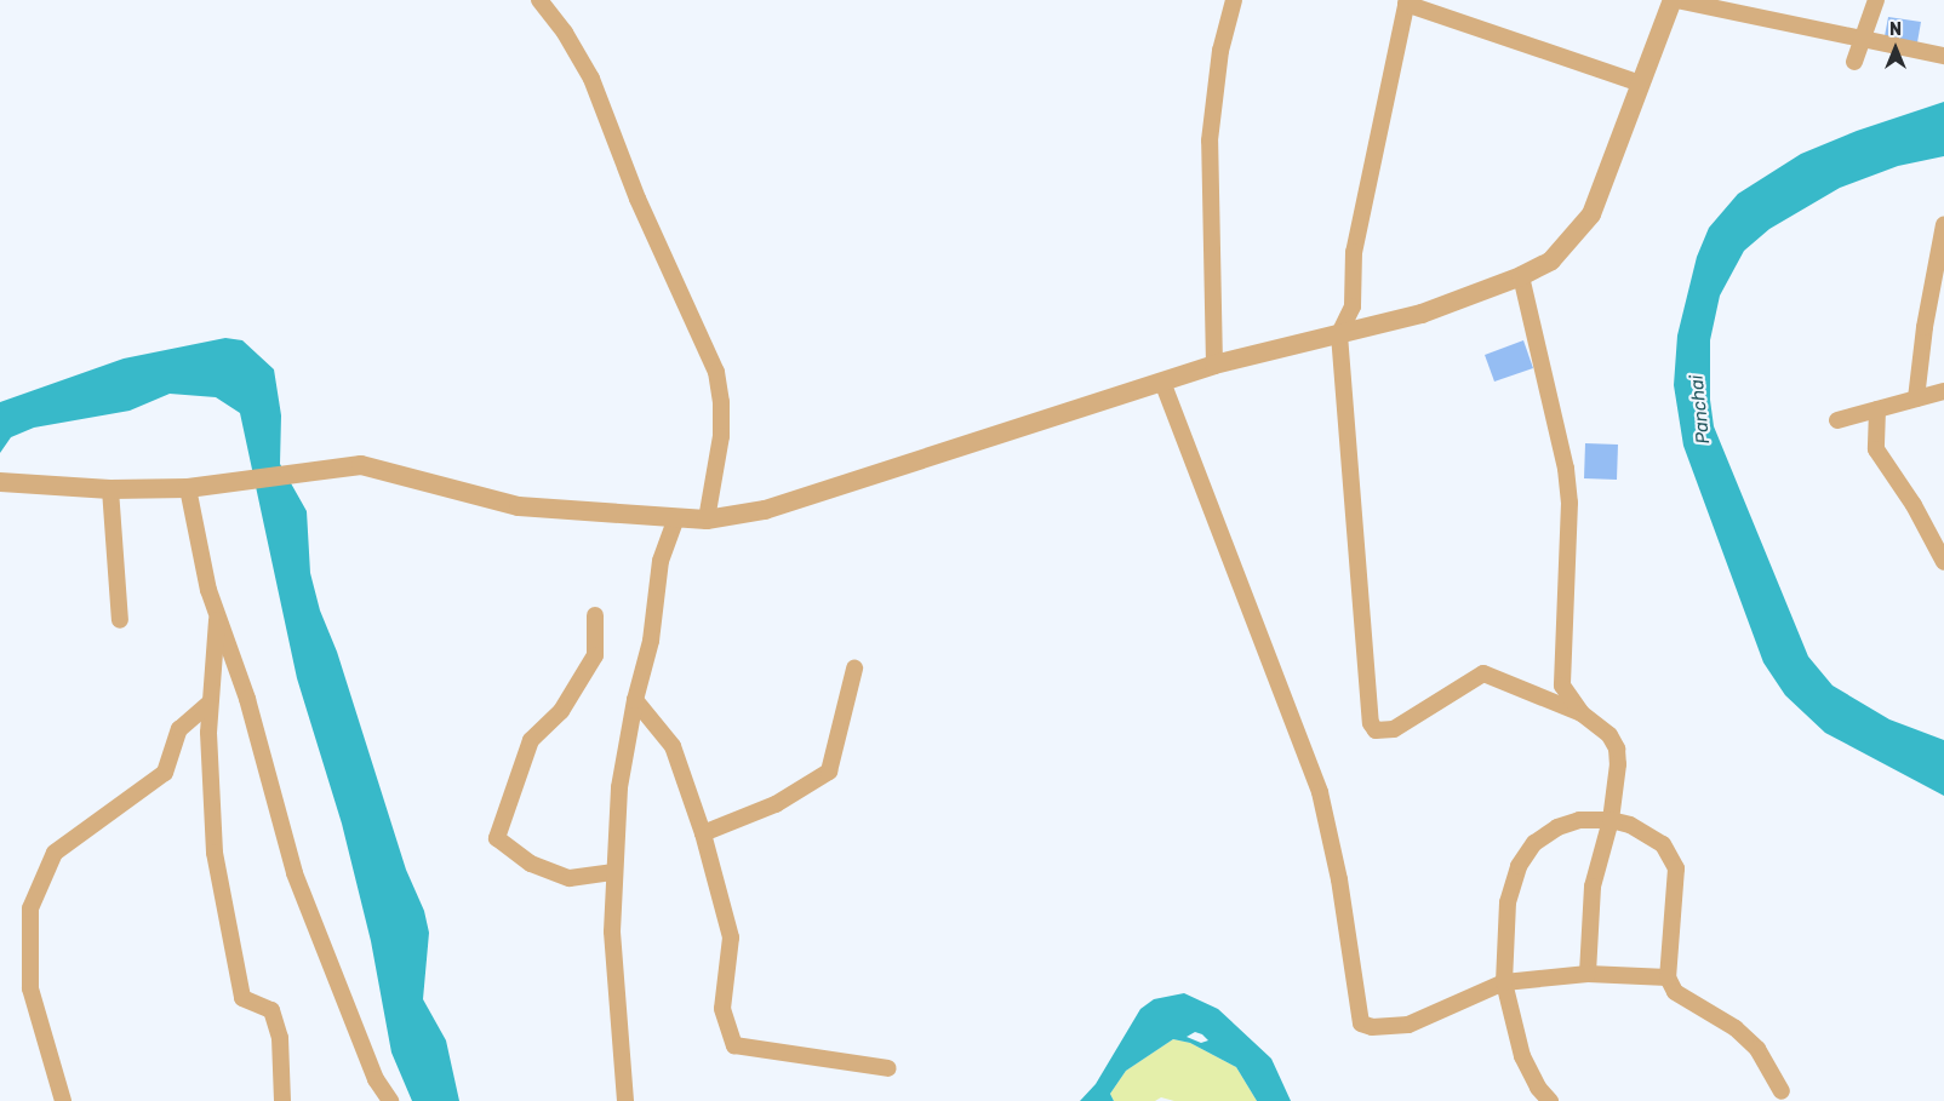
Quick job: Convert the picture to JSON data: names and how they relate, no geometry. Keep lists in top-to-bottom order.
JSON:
{
  "water": ["Panchai"],
  "north": "top"
}
